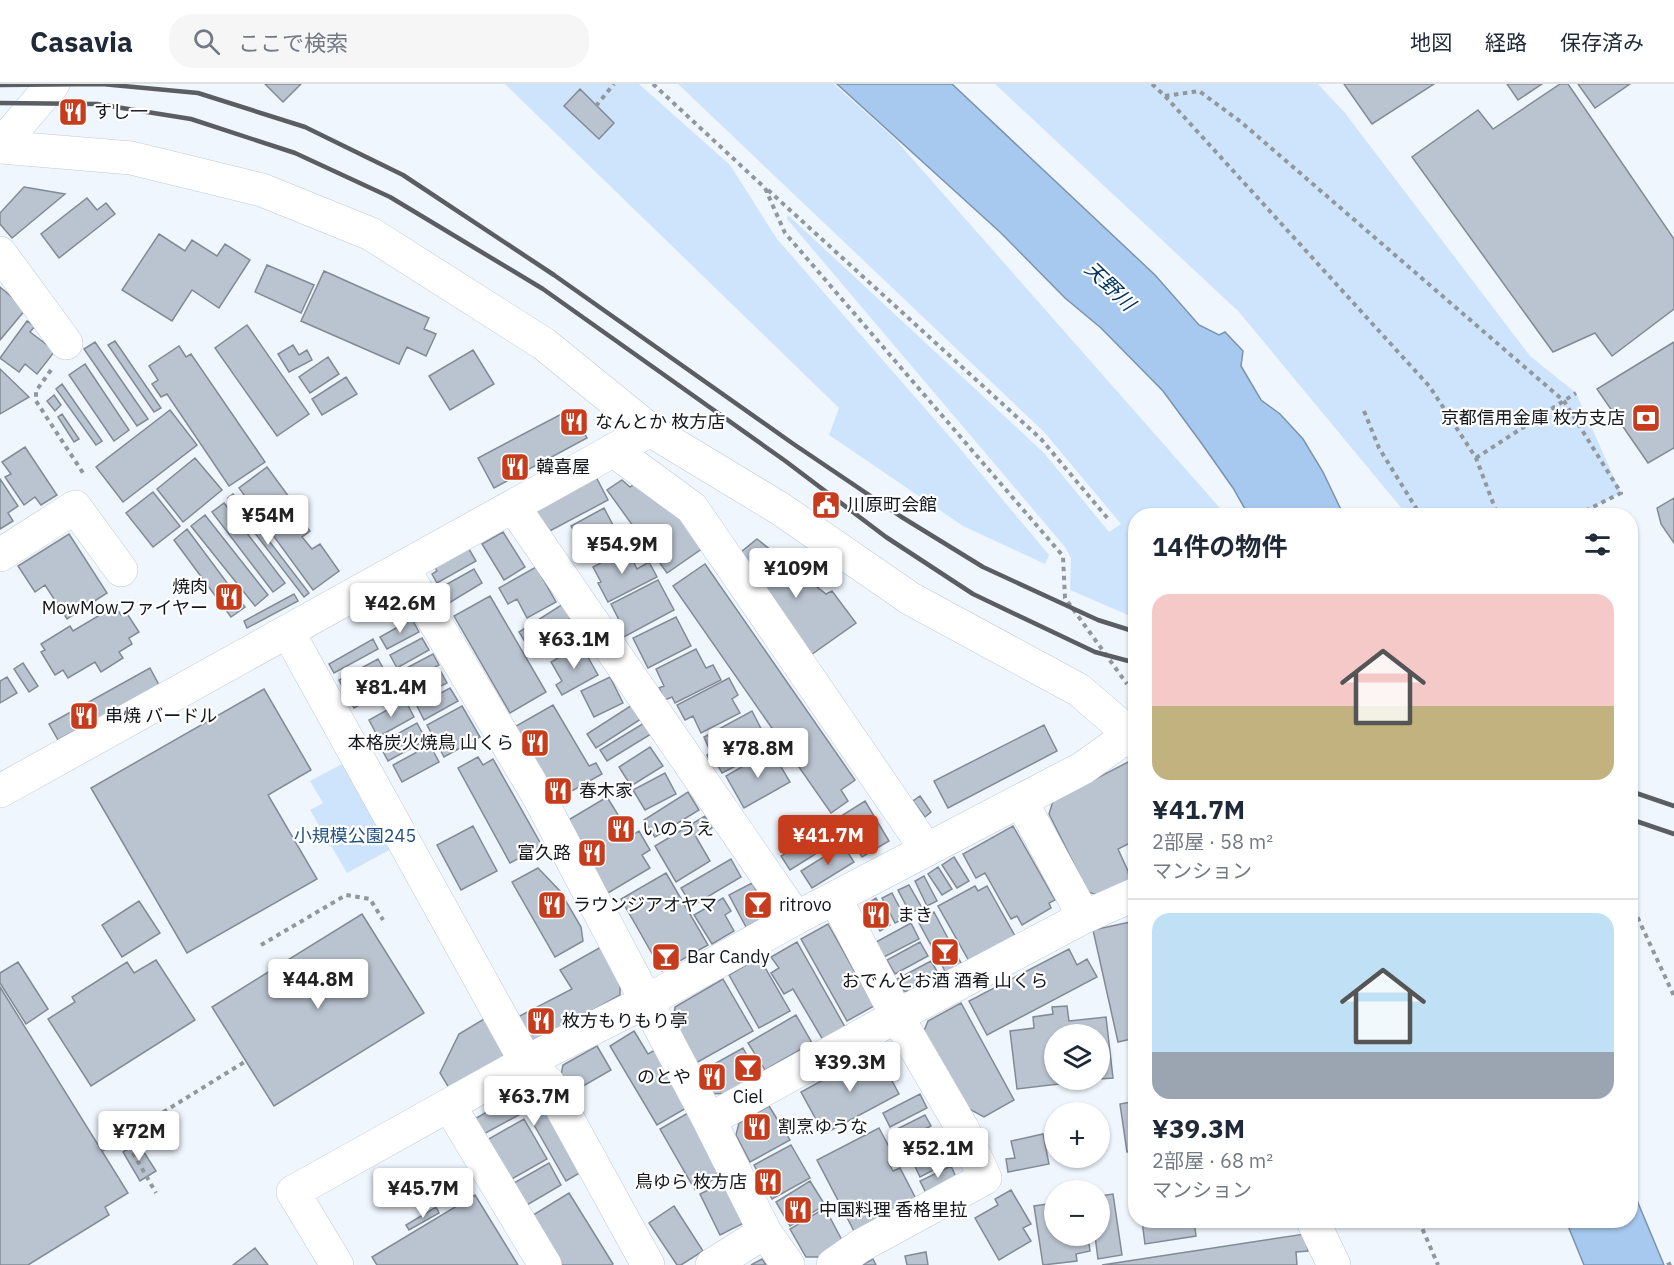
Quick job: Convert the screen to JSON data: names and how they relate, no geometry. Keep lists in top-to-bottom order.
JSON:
{
  "water": ["天野川"],
  "parks": ["小規模公園245"],
  "places": {
    "restaurant": [
      "すし一",
      "なんとか 枚方店",
      "韓喜屋",
      "焼肉 MowMowファイヤー",
      "串焼 バードル",
      "本格炭火焼鳥 山くら",
      "春木家",
      "いのうえ",
      "富久路",
      "ラウンジアオヤマ",
      "まき",
      "枚方もりもり亭",
      "のとや",
      "割烹ゆうな",
      "鳥ゆら 枚方店",
      "中国料理 香格里拉"
    ],
    "bank": ["京都信用金庫 枚方支店"],
    "public building": ["川原町会館"],
    "bar": [
      "ritrovo",
      "おでんとお酒 酒肴 山くら",
      "Bar Candy",
      "Ciel"
    ]
  },
  "page": {
    "header": "Casavia",
    "search": "ここで検索",
    "nav": ["地図", "経路", "保存済み"],
    "price": [
      "¥54M",
      "¥54.9M",
      "¥109M",
      "¥42.6M",
      "¥63.1M",
      "¥81.4M",
      "¥78.8M",
      "¥41.7M",
      "¥44.8M",
      "¥39.3M",
      "¥63.7M",
      "¥72M",
      "¥52.1M",
      "¥45.7M"
    ],
    "heading": "14件の物件",
    "list": [
      {
        "name": "¥41.7M",
        "note": "2部屋 · 58 m² · マンション"
      },
      {
        "name": "¥39.3M",
        "note": "2部屋 · 68 m² · マンション"
      }
    ],
    "map_buttons": ["+", "−"]
  }
}
